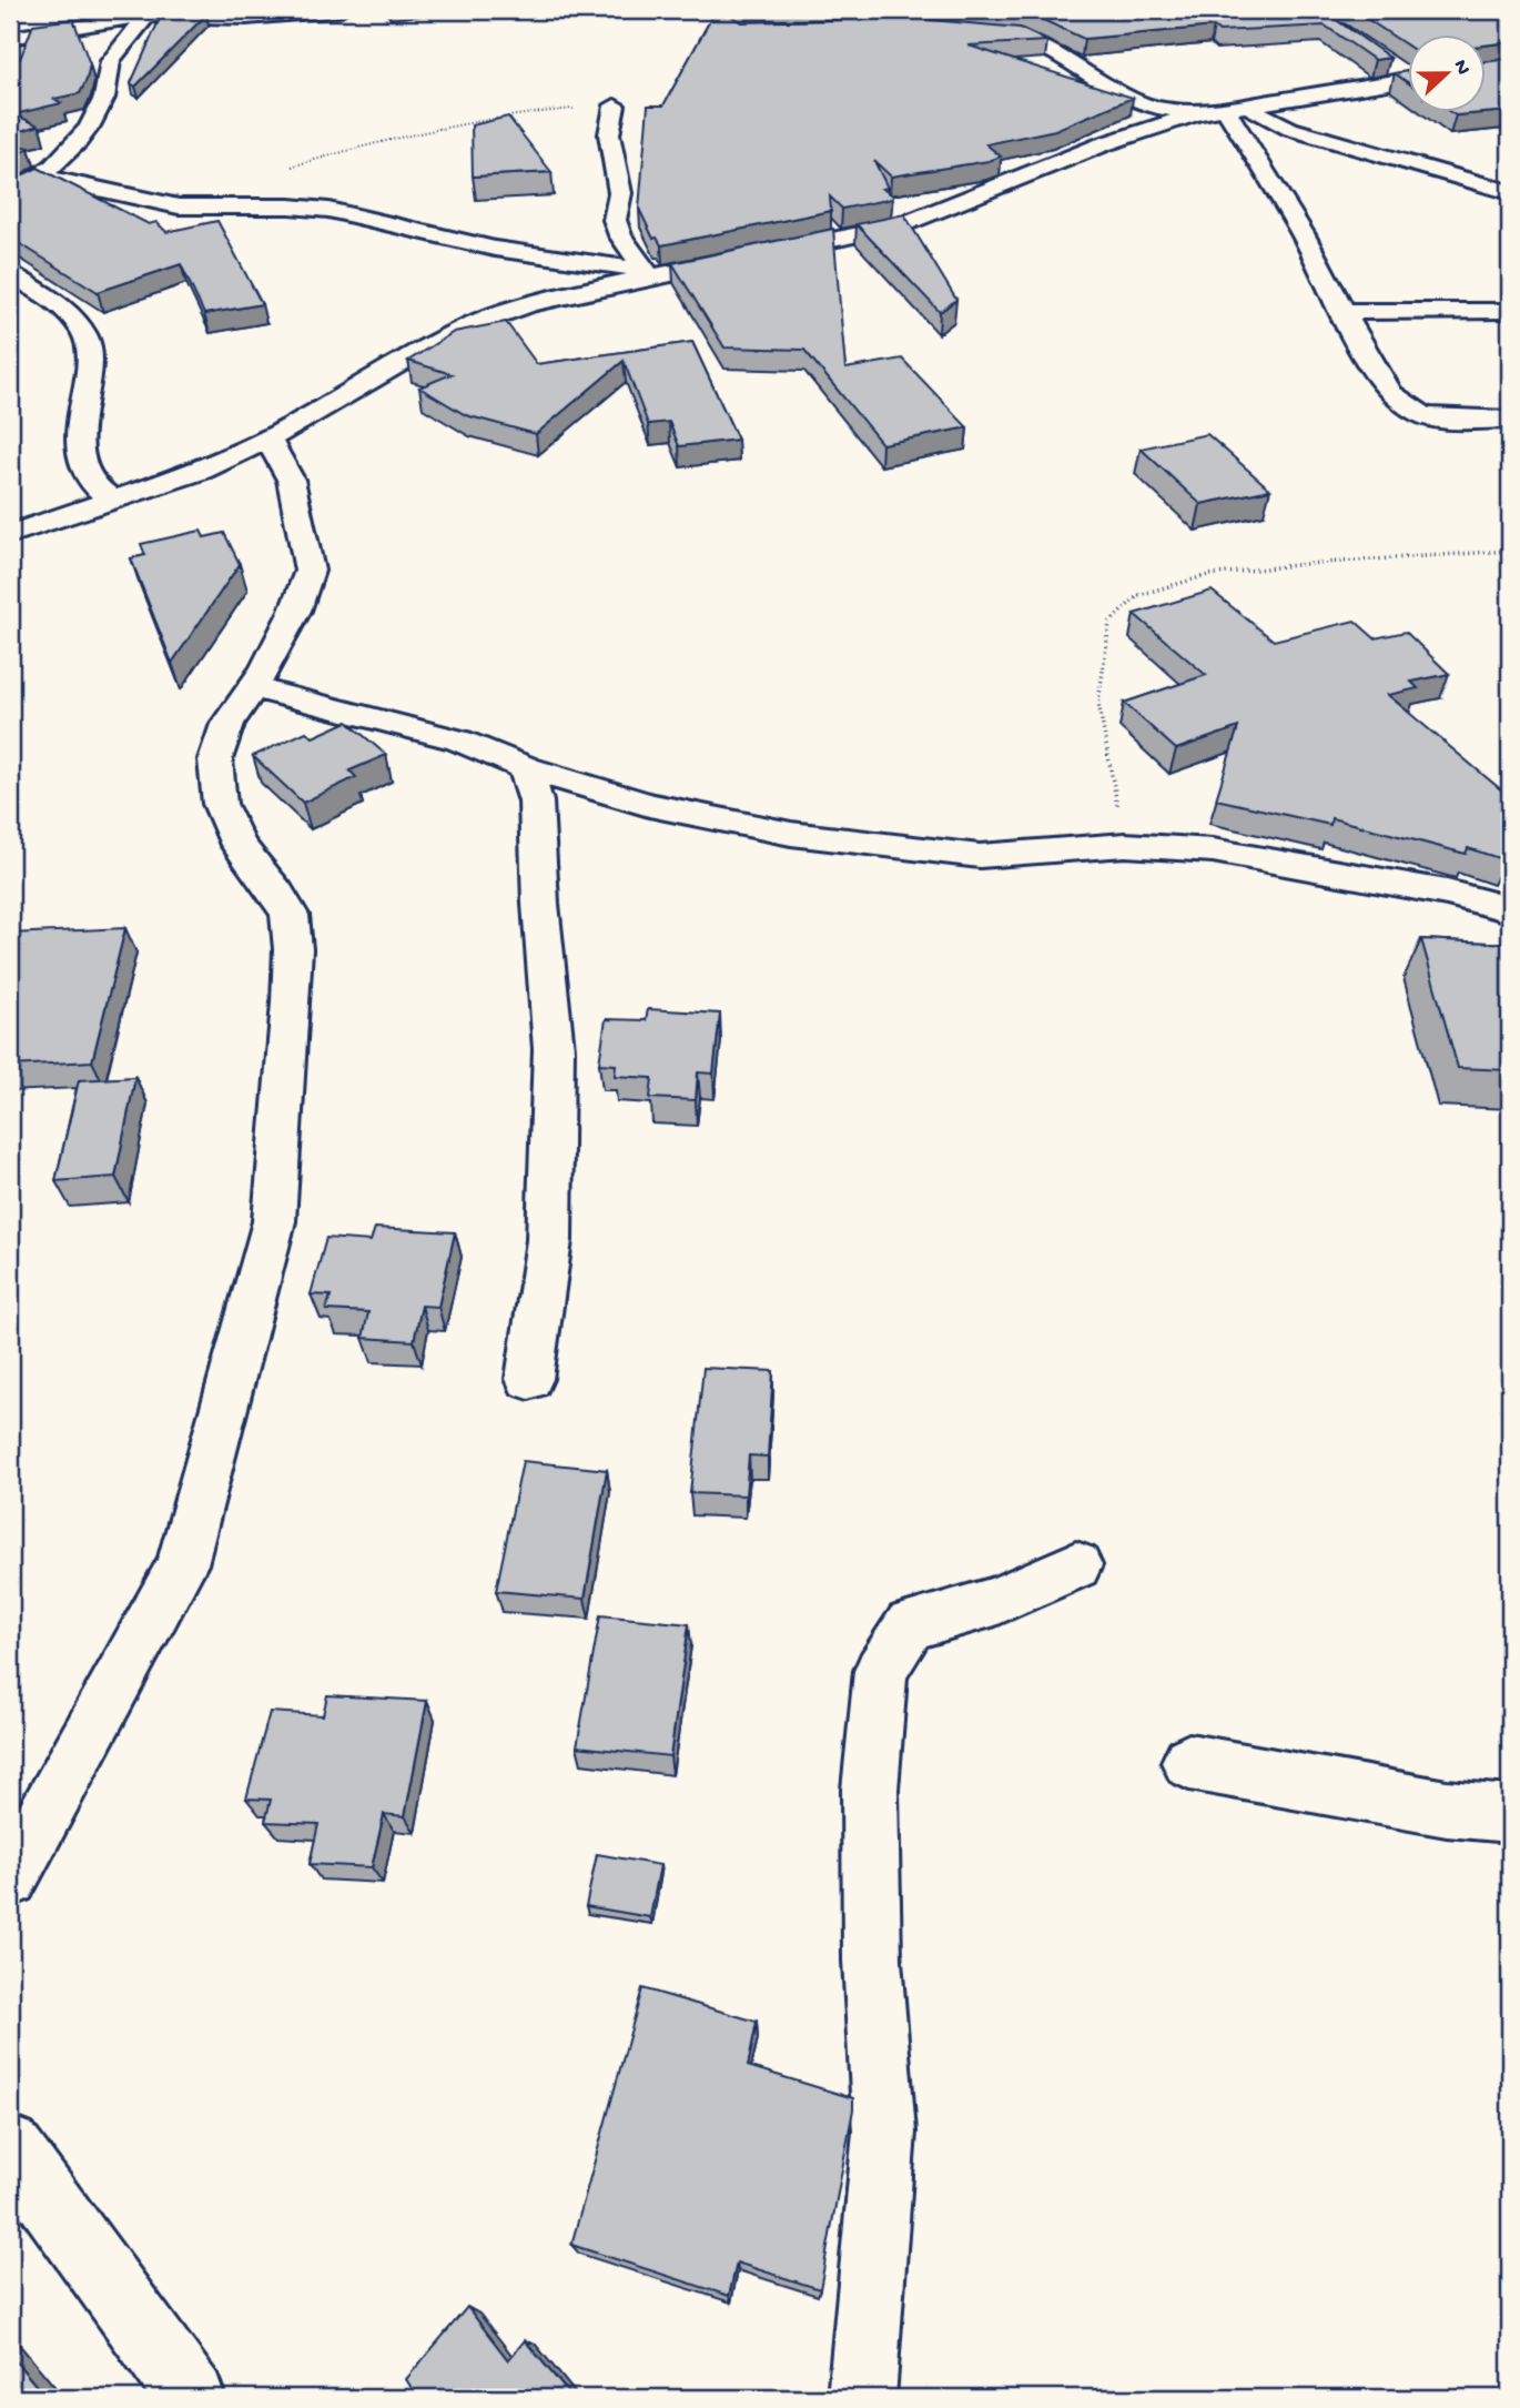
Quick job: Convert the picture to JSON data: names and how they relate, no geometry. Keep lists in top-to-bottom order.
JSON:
{
  "north": "right"
}
